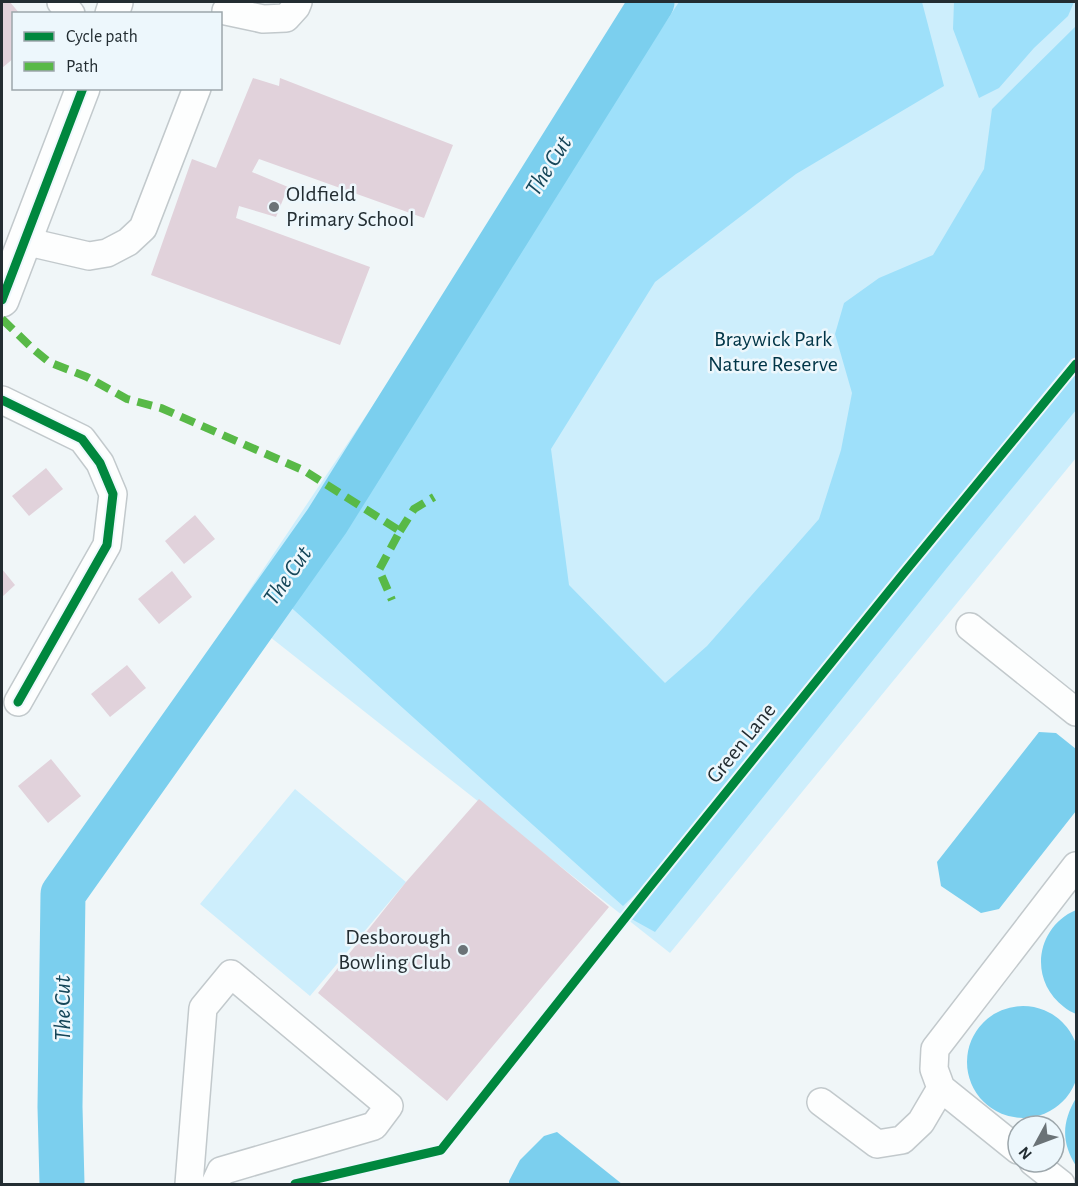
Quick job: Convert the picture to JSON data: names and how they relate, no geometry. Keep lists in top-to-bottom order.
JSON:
{
  "streets": {
    "cycle path": ["Green Lane"]
  },
  "water": ["The Cut"],
  "parks": ["Braywick Park Nature Reserve"],
  "places": ["Oldfield Primary School", "Desborough Bowling Club"],
  "legend": ["Cycle path", "Path"],
  "north": "bottom left"
}
